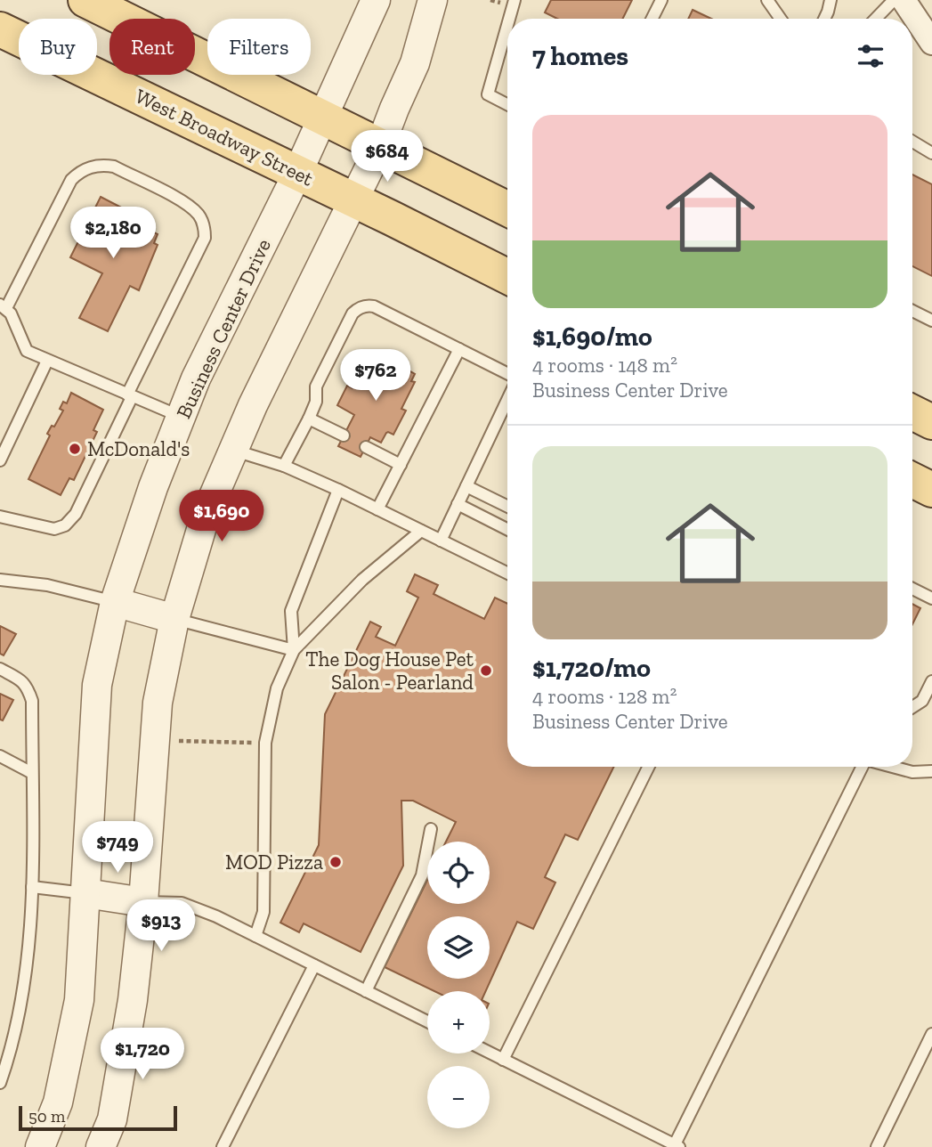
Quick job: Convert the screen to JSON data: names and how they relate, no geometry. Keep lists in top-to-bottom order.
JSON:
{
  "streets": {
    "main road": ["West Broadway Street"],
    "street": ["Business Center Drive"]
  },
  "crossings": [
    ["West Broadway Street", "Business Center Drive"]
  ],
  "places": ["McDonald's", "The Dog House Pet Salon - Pearland", "MOD Pizza"],
  "scale_bar": "50 m",
  "page": {
    "chip": ["Buy", "Rent", "Filters"],
    "heading": "7 homes",
    "list": [
      {
        "name": "$1,690/mo",
        "note": "4 rooms · 148 m² · Business Center Drive"
      },
      {
        "name": "$1,720/mo",
        "note": "4 rooms · 128 m² · Business Center Drive"
      }
    ],
    "price": [
      "$684",
      "$2,180",
      "$762",
      "$1,690",
      "$749",
      "$913",
      "$1,720"
    ],
    "map_buttons": ["+", "−"],
    "scale": "50 m"
  }
}
